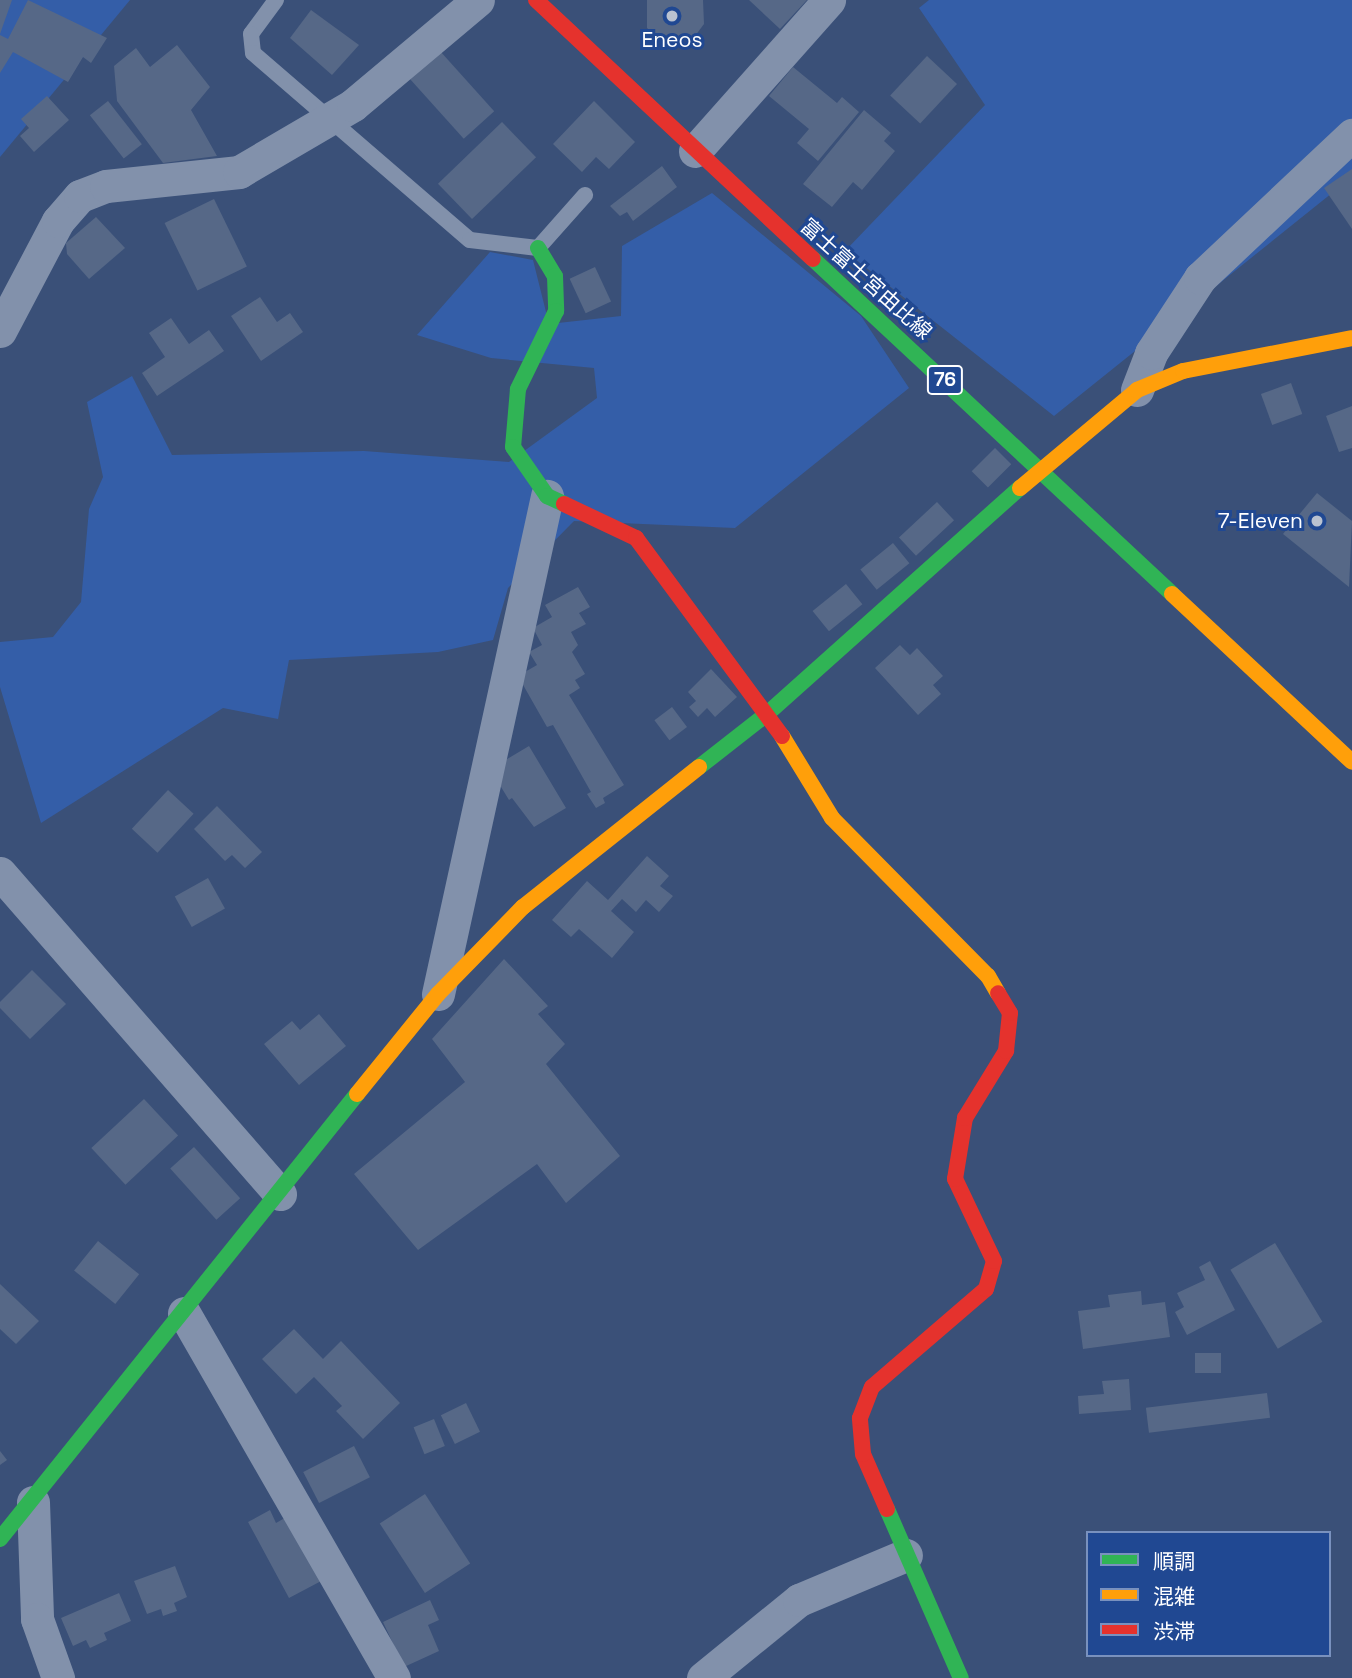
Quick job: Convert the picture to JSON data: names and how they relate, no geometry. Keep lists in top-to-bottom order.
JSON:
{
  "streets": {
    "street": ["富士富士宮由比線", "76"]
  },
  "places": ["Eneos", "7-Eleven"],
  "legend": ["順調", "混雑", "渋滞"]
}
